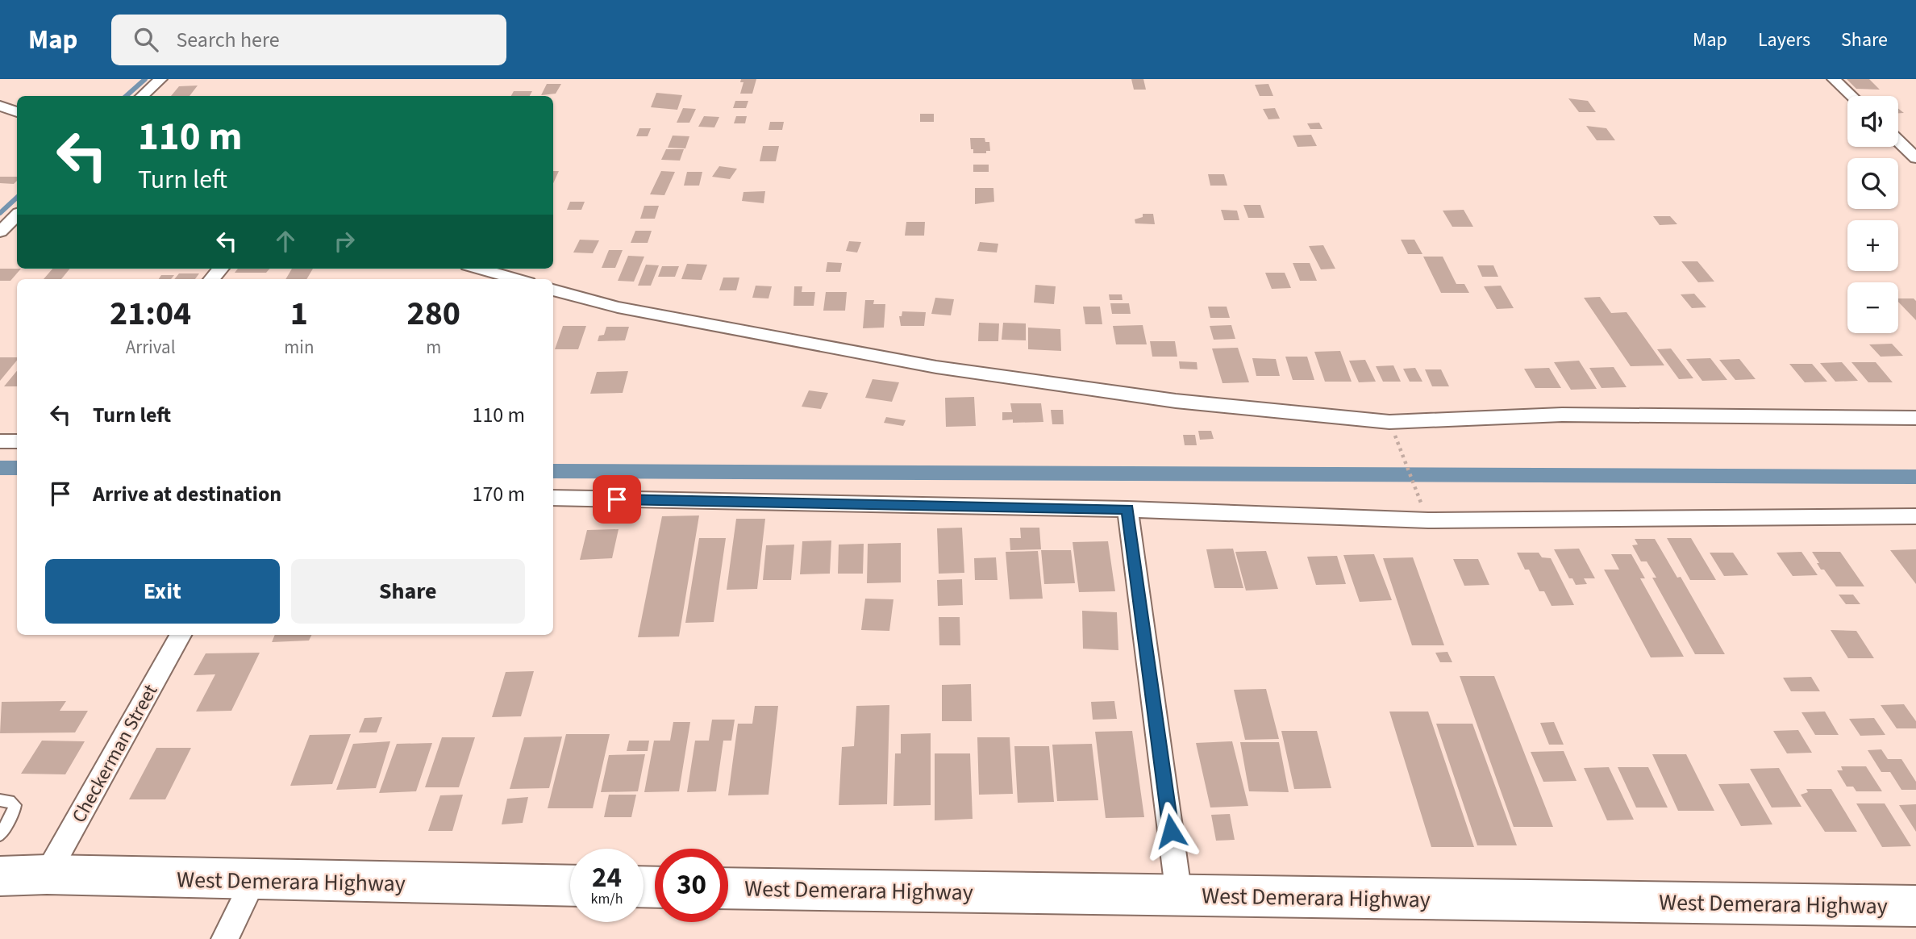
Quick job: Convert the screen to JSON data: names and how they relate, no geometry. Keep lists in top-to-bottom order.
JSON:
{
  "streets": {
    "main road": ["West Demerara Highway"],
    "street": ["Checkerman Street"]
  },
  "crossings": [
    ["Checkerman Street", "West Demerara Highway"]
  ],
  "page": {
    "header": "Map",
    "search": "Search here",
    "nav": ["Map", "Layers", "Share"],
    "map_buttons": ["+", "−"],
    "turn": ["110 m", "Turn left"],
    "eta": [
      "21:04",
      "Arrival",
      "1",
      "min",
      "280",
      "m"
    ],
    "list": [
      {
        "name": "Turn left",
        "value": "110 m"
      },
      {
        "name": "Arrive at destination",
        "value": "170 m"
      }
    ],
    "buttons": ["Exit", "Share"],
    "speed": "24 km/h",
    "limit": "30"
  }
}
